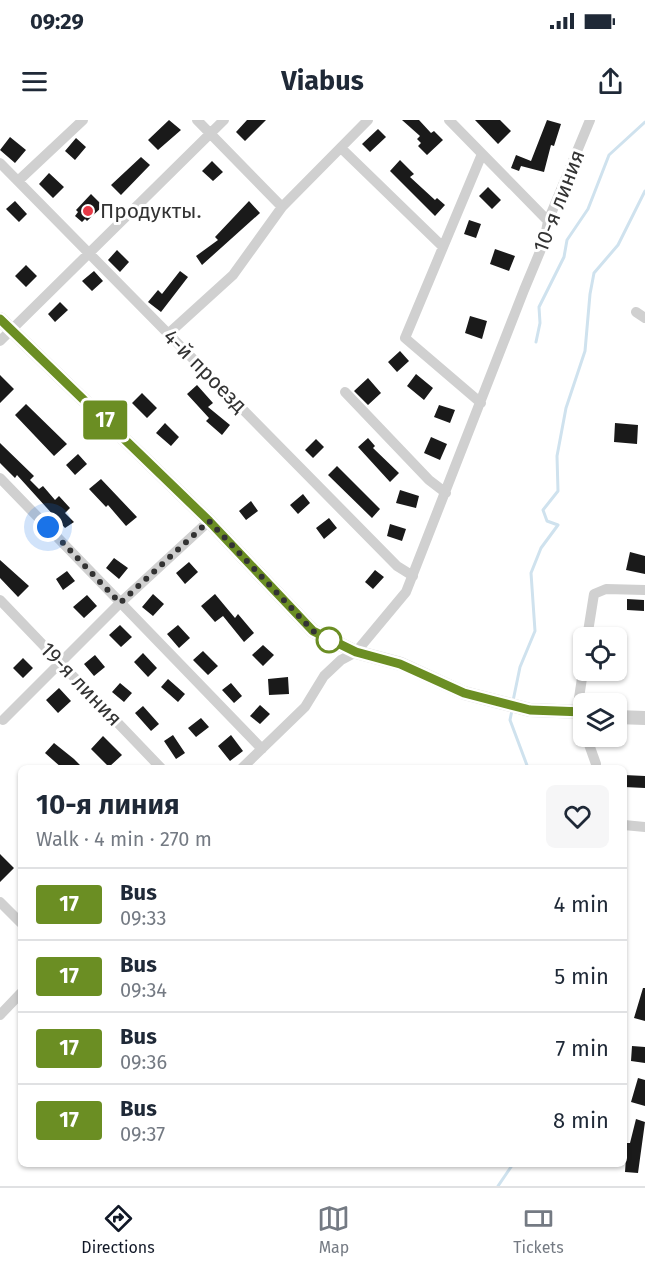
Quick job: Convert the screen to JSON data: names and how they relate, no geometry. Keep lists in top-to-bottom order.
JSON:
{
  "streets": {
    "street": ["10-я линия", "4-й проезд", "19-я линия"]
  },
  "crossings": [
    ["10-я линия", "4-й проезд"]
  ],
  "places": ["Продукты."],
  "lines": ["bus line 17"],
  "page": {
    "status": "09:29",
    "header": "Viabus",
    "on_map": "17",
    "heading": ["10-я линия", "Walk · 4 min · 270 m"],
    "list": [
      {
        "mark": "17",
        "name": "Bus",
        "note": "09:33",
        "value": "4 min"
      },
      {
        "mark": "17",
        "name": "Bus",
        "note": "09:34",
        "value": "5 min"
      },
      {
        "mark": "17",
        "name": "Bus",
        "note": "09:36",
        "value": "7 min"
      },
      {
        "mark": "17",
        "name": "Bus",
        "note": "09:37",
        "value": "8 min"
      }
    ],
    "tabs": ["Directions", "Map", "Tickets"]
  }
}
